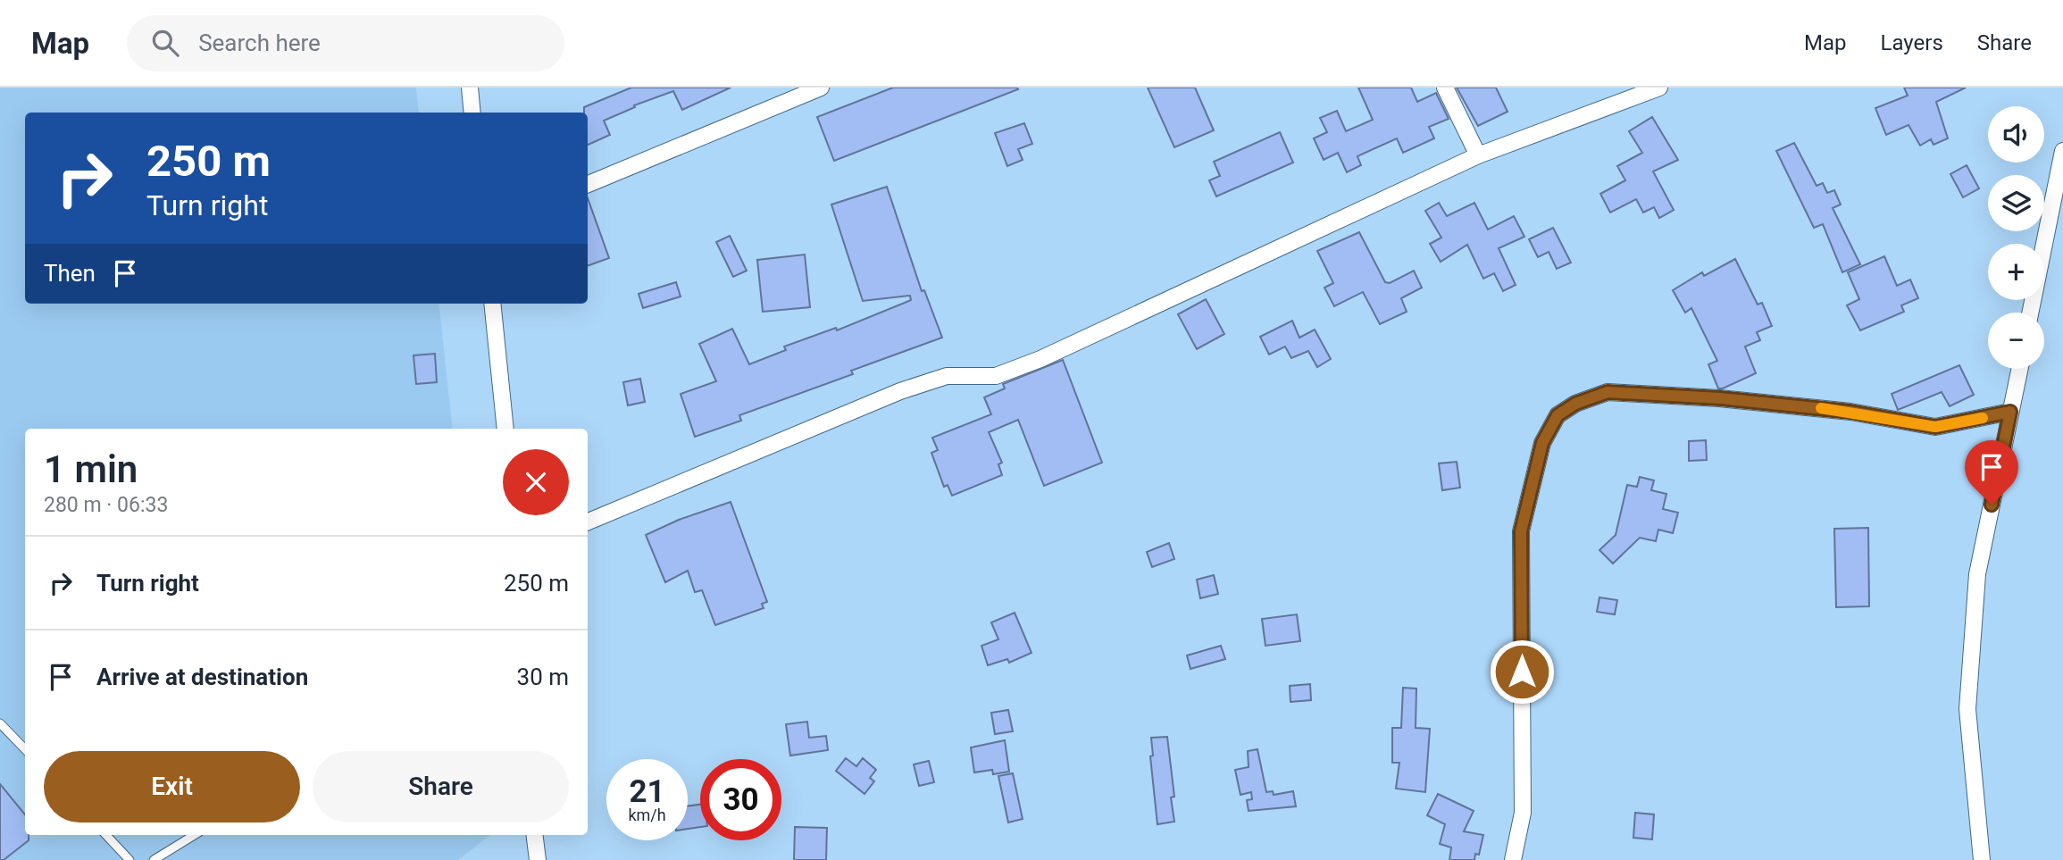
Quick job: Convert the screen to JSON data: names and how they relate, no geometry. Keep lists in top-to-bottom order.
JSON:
{
  "page": {
    "header": "Map",
    "search": "Search here",
    "nav": ["Map", "Layers", "Share"],
    "map_buttons": ["+", "−"],
    "turn": ["250 m", "Turn right"],
    "then": "Then",
    "heading": ["1 min", "280 m · 06:33"],
    "list": [
      {
        "name": "Turn right",
        "value": "250 m"
      },
      {
        "name": "Arrive at destination",
        "value": "30 m"
      }
    ],
    "buttons": ["Exit", "Share"],
    "speed": "21 km/h",
    "limit": "30"
  }
}
